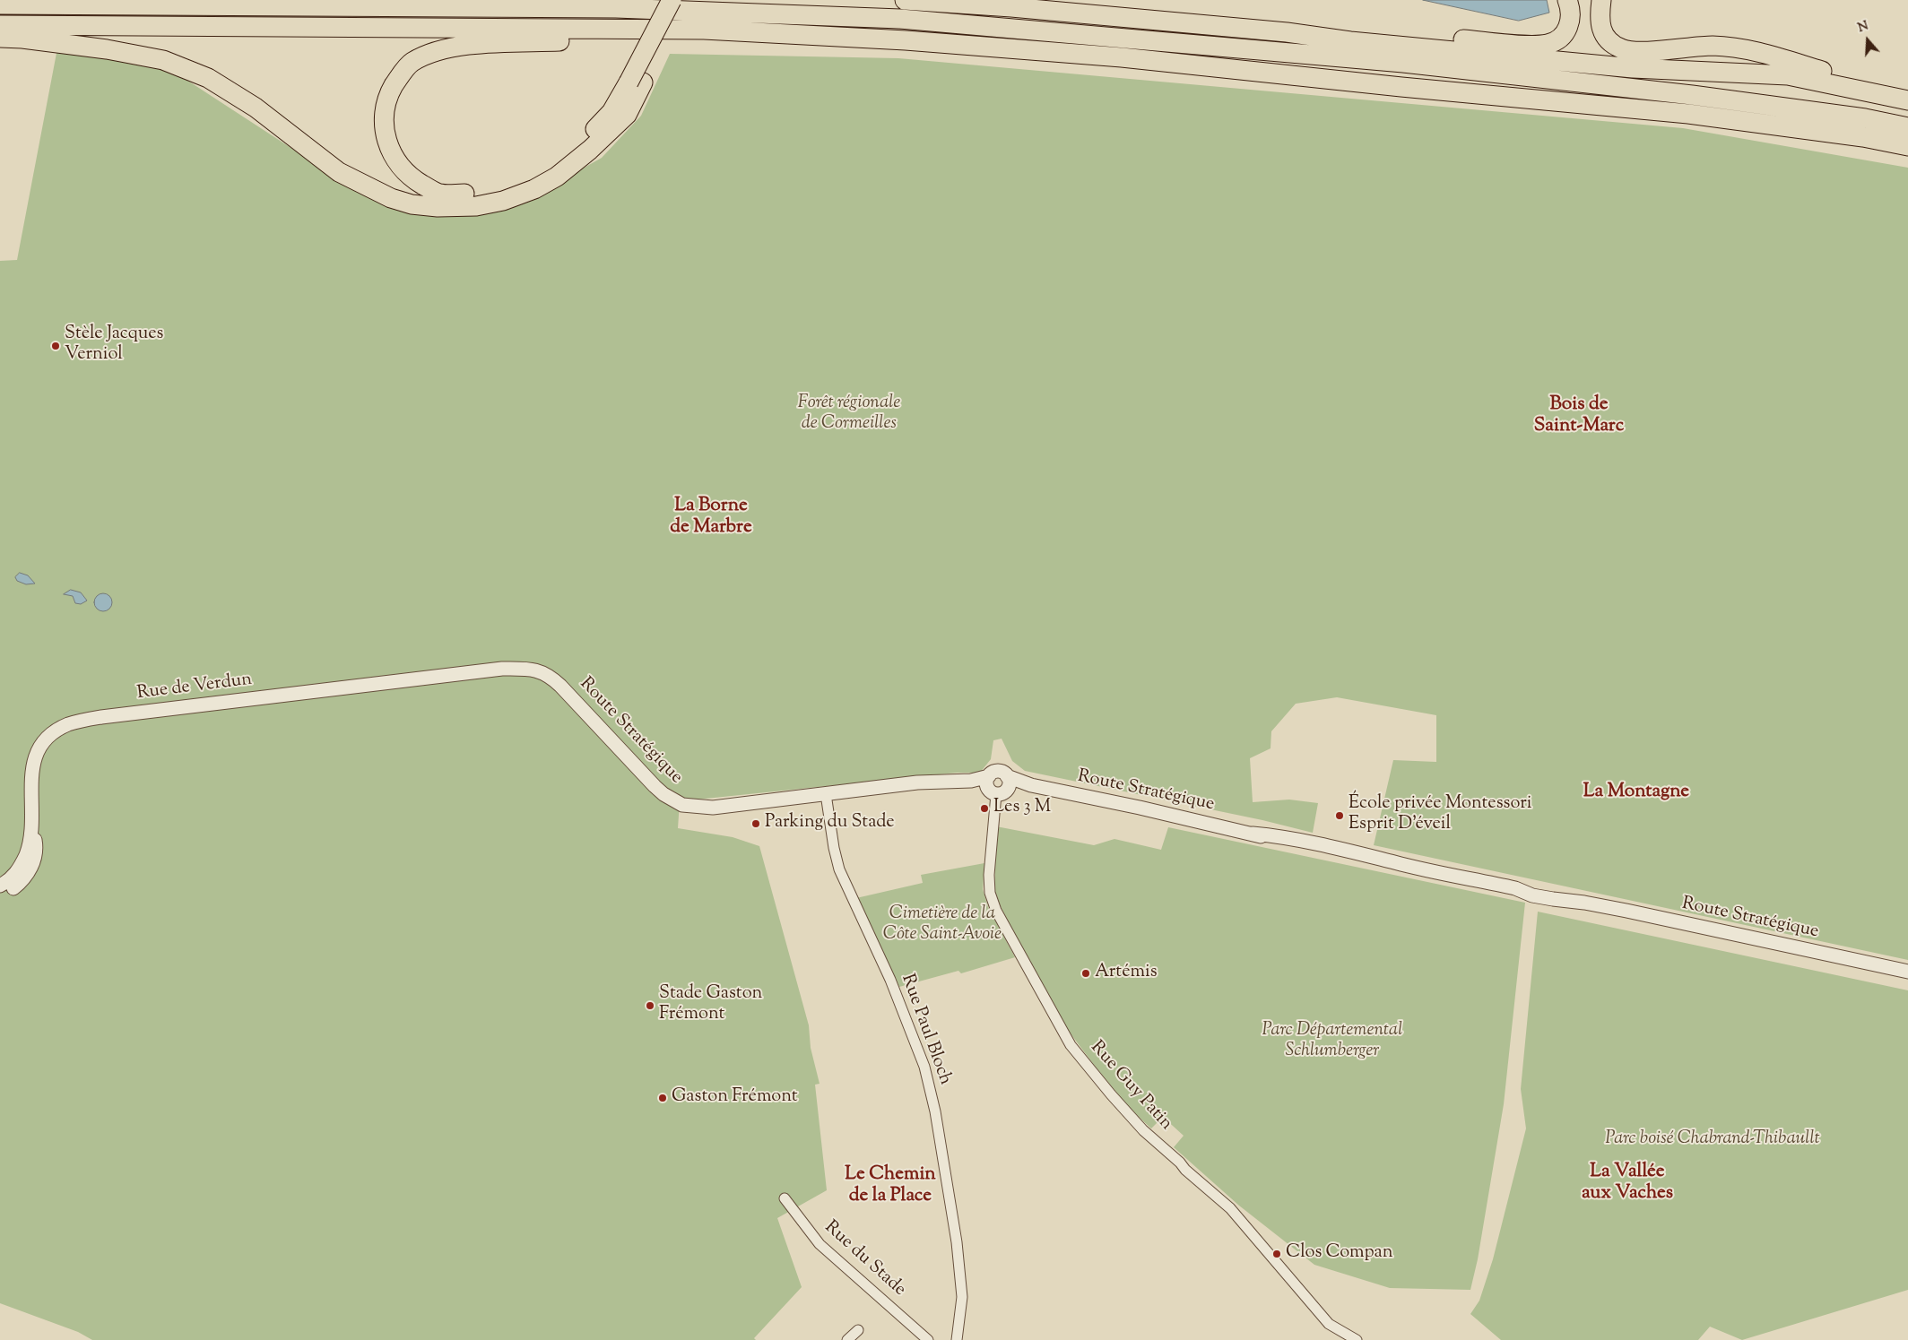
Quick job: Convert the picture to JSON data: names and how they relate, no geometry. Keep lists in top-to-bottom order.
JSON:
{
  "streets": {
    "street": [
      "Rue de Verdun",
      "Route Stratégique",
      "Rue Paul Bloch",
      "Rue Guy Patin",
      "Rue du Stade"
    ]
  },
  "crossings": [
    ["Rue de Verdun", "Route Stratégique"],
    ["Route Stratégique", "Rue Paul Bloch"],
    ["Route Stratégique", "Rue Guy Patin"]
  ],
  "districts": [
    "Bois de Saint-Marc",
    "La Borne de Marbre",
    "La Montagne",
    "La Vallée aux Vaches",
    "Le Chemin de la Place"
  ],
  "parks": [
    "Forêt régionale de Cormeilles",
    "Cimetière de la Côte Saint-Avoie",
    "Parc Départemental Schlumberger",
    "Parc boisé Chabrand-Thibaullt"
  ],
  "places": [
    "Stèle Jacques Verniol",
    "Les 3 M",
    "École privée Montessori Esprit D'éveil",
    "Parking du Stade",
    "Artémis",
    "Stade Gaston Frémont",
    "Gaston Frémont",
    "Clos Compan"
  ],
  "north": "top"
}
